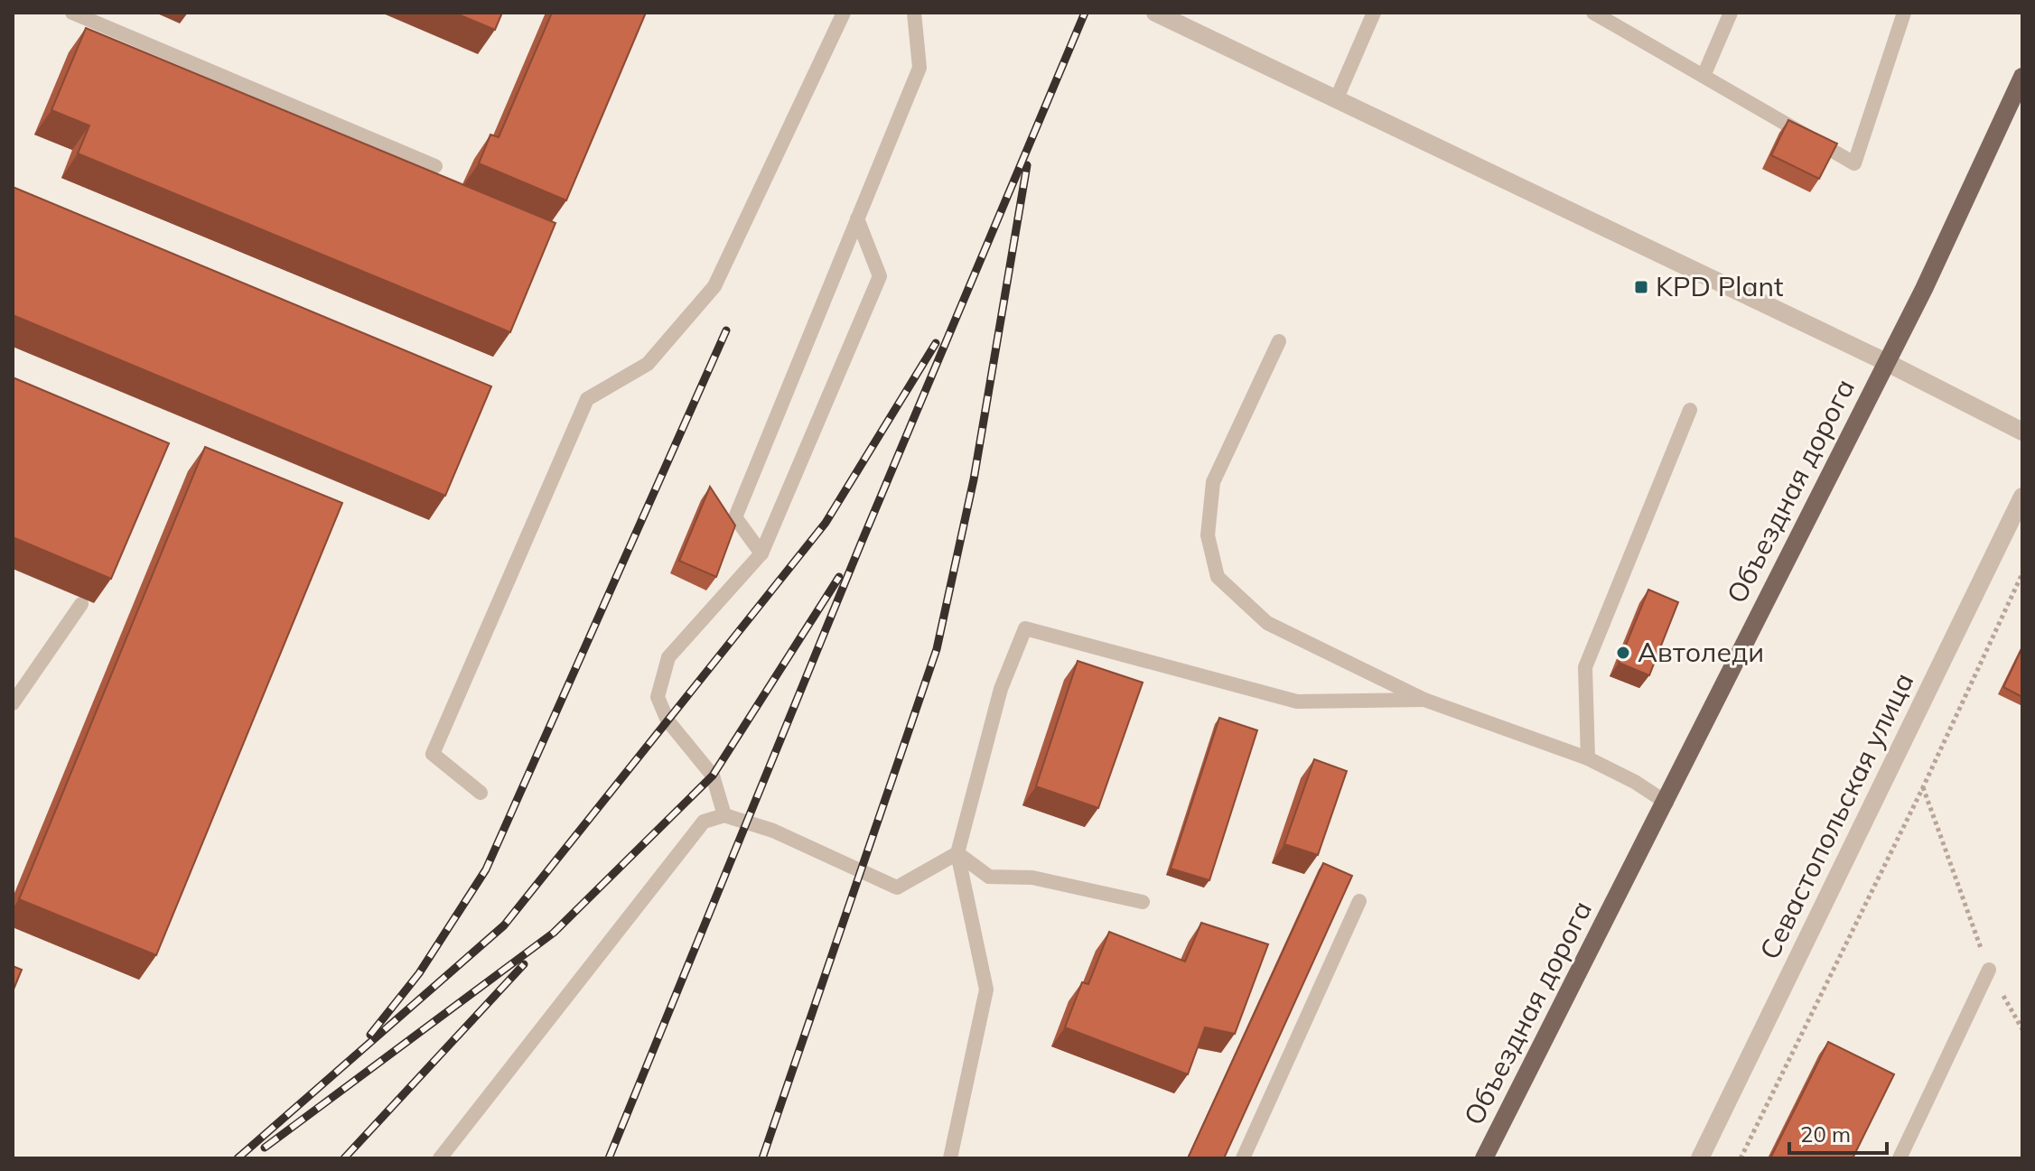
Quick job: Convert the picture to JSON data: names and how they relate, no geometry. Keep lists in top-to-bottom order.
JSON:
{
  "streets": {
    "main road": ["Объездная дорога"],
    "street": ["Севастопольская улица"]
  },
  "places": {
    "transit": ["KPD Plant"],
    "other": ["Автоледи"]
  },
  "scale_bar": "20 m"
}
